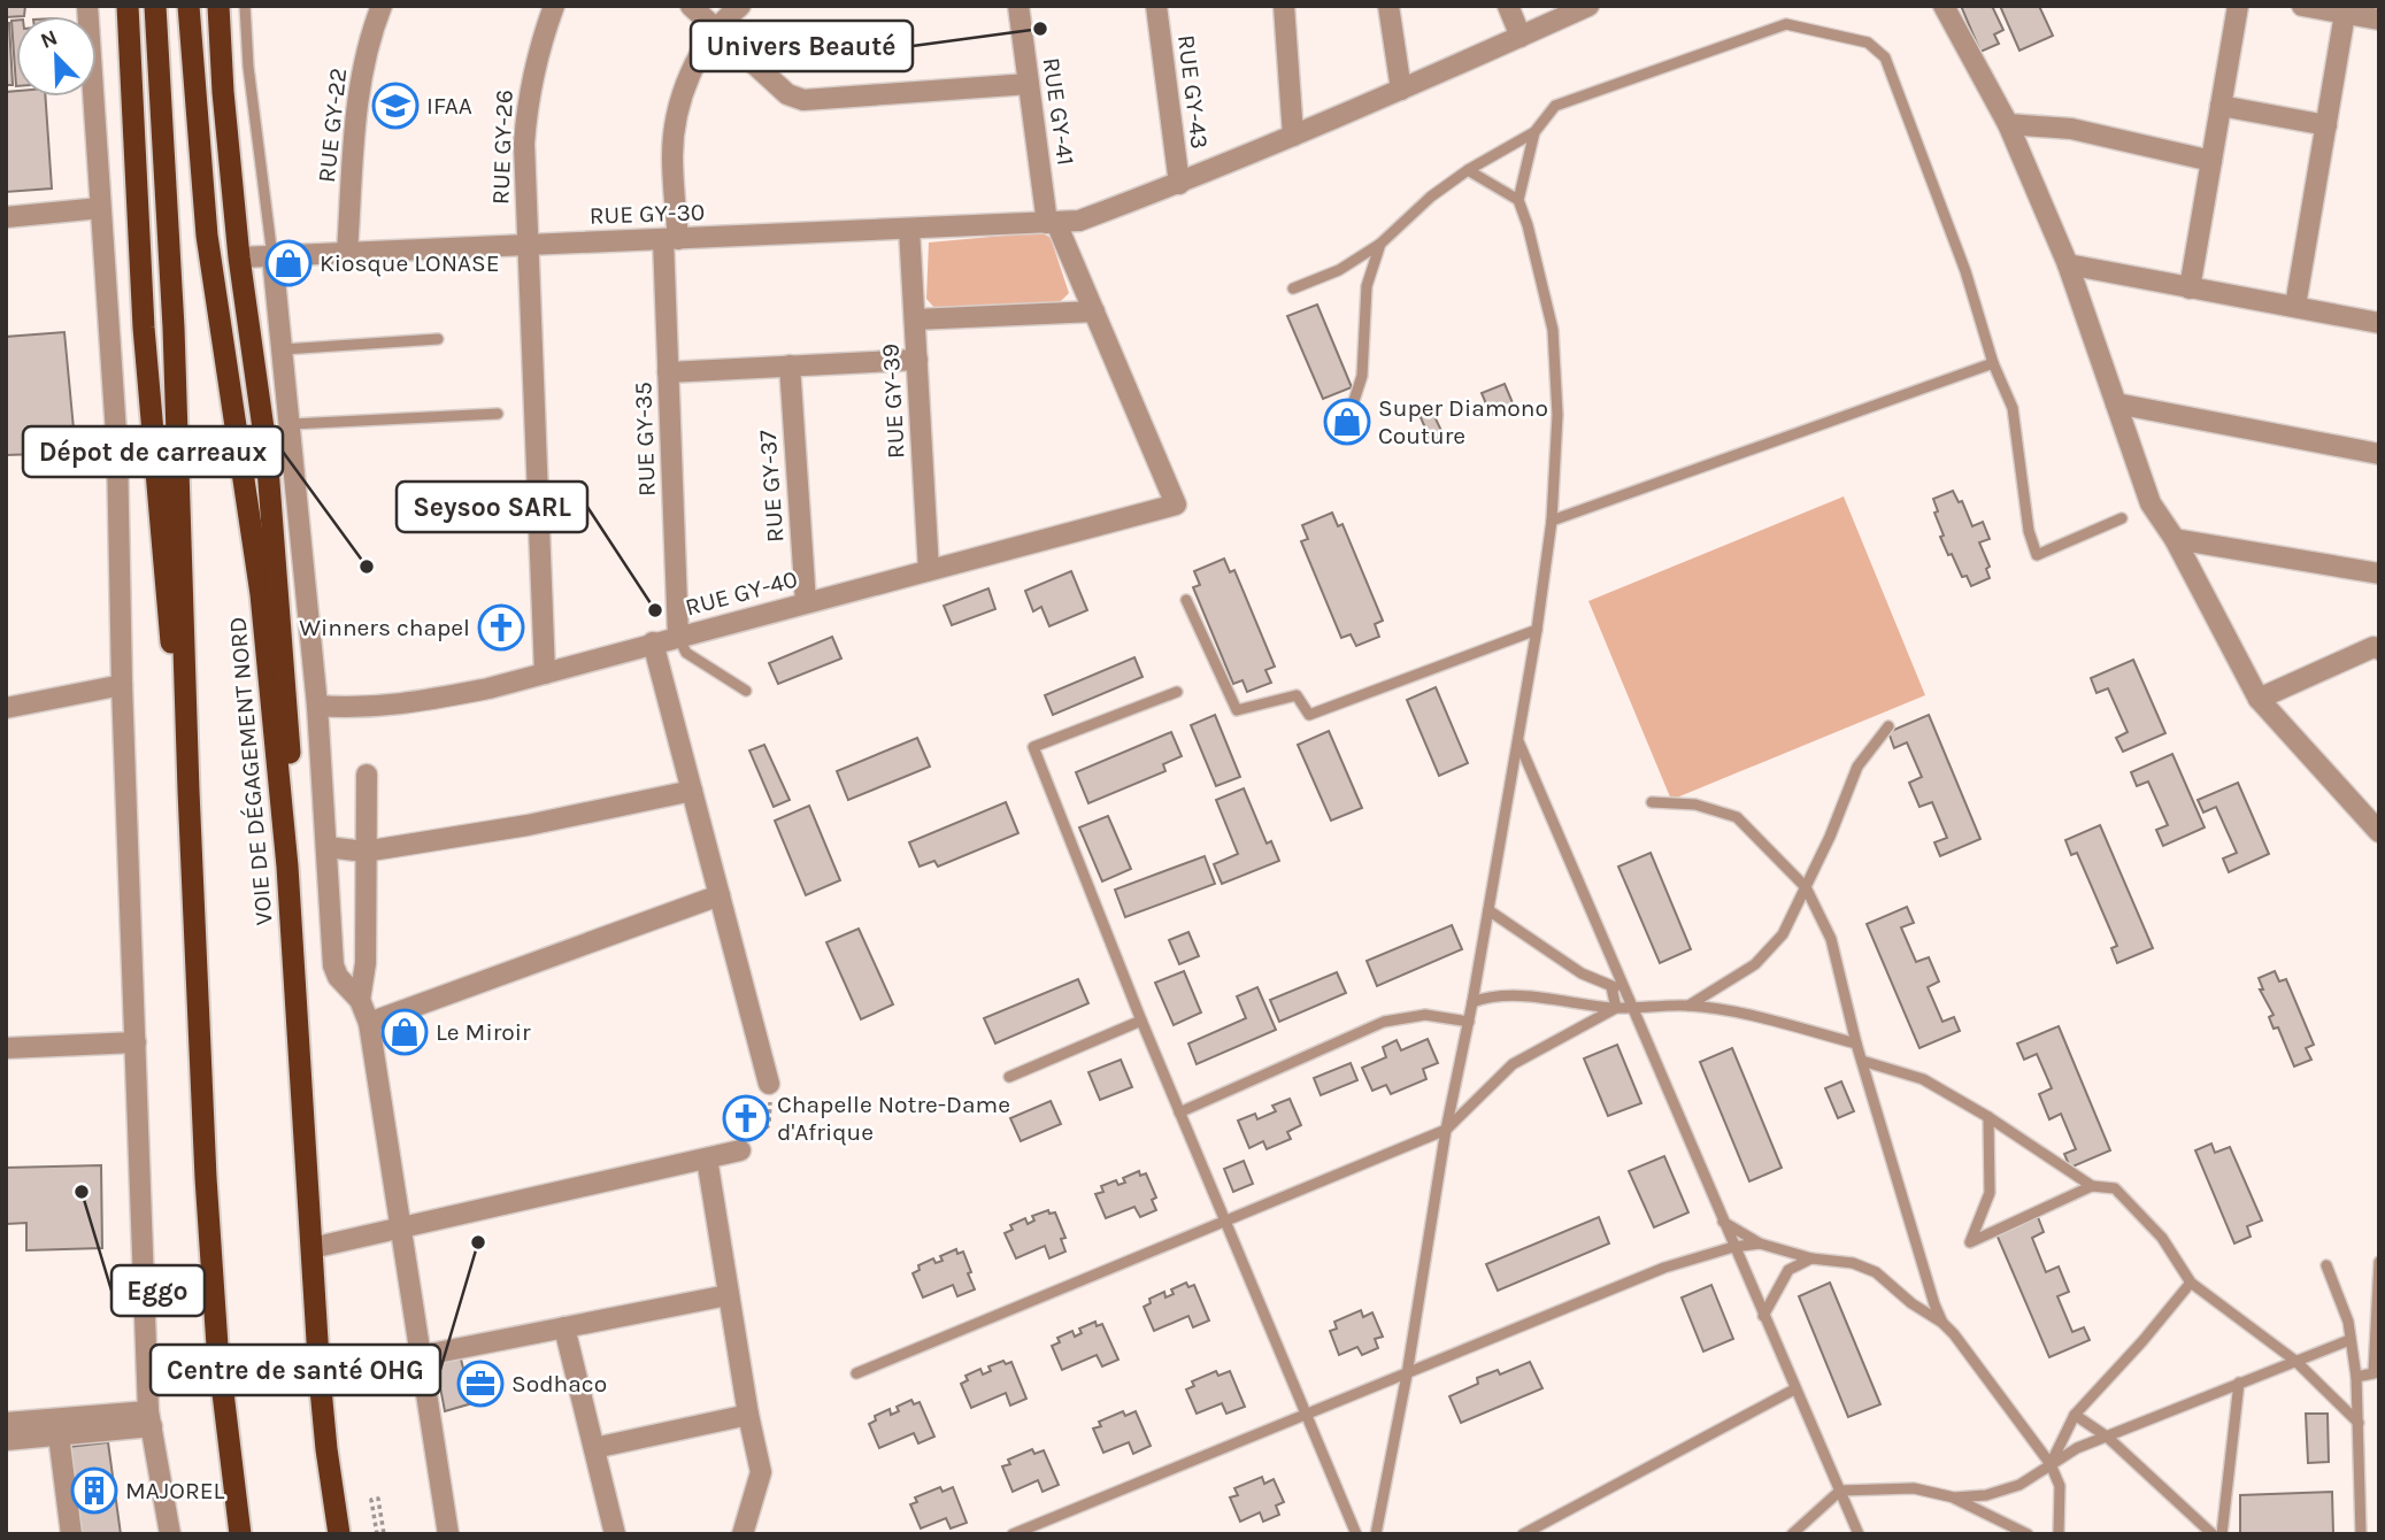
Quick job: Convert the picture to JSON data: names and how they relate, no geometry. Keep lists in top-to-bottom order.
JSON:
{
  "streets": {
    "highway": ["VOIE DE DÉGAGEMENT NORD"],
    "street": [
      "RUE GY-43",
      "RUE GY-41",
      "RUE GY-22",
      "RUE GY-26",
      "RUE GY-30",
      "RUE GY-39",
      "RUE GY-35",
      "RUE GY-37",
      "RUE GY-40"
    ]
  },
  "crossings": [
    ["RUE GY-43", "RUE GY-30"],
    ["RUE GY-41", "RUE GY-30"],
    ["RUE GY-41", "RUE GY-40"],
    ["RUE GY-22", "RUE GY-30"],
    ["RUE GY-26", "RUE GY-30"],
    ["RUE GY-26", "RUE GY-40"],
    ["RUE GY-30", "RUE GY-39"],
    ["RUE GY-30", "RUE GY-35"],
    ["RUE GY-39", "RUE GY-40"],
    ["RUE GY-35", "RUE GY-40"],
    ["RUE GY-37", "RUE GY-40"]
  ],
  "places": {
    "other": [
      "Univers Beauté",
      "Dépot de carreaux",
      "Seysoo SARL",
      "Eggo",
      "Centre de santé OHG"
    ],
    "school or university": ["IFAA"],
    "shop": ["Kiosque LONASE", "Super Diamono Couture", "Le Miroir"],
    "church": ["Winners chapel", "Chapelle Notre-Dame d'Afrique"],
    "office": ["Sodhaco"],
    "building": ["MAJOREL"]
  },
  "north": "top left"
}
